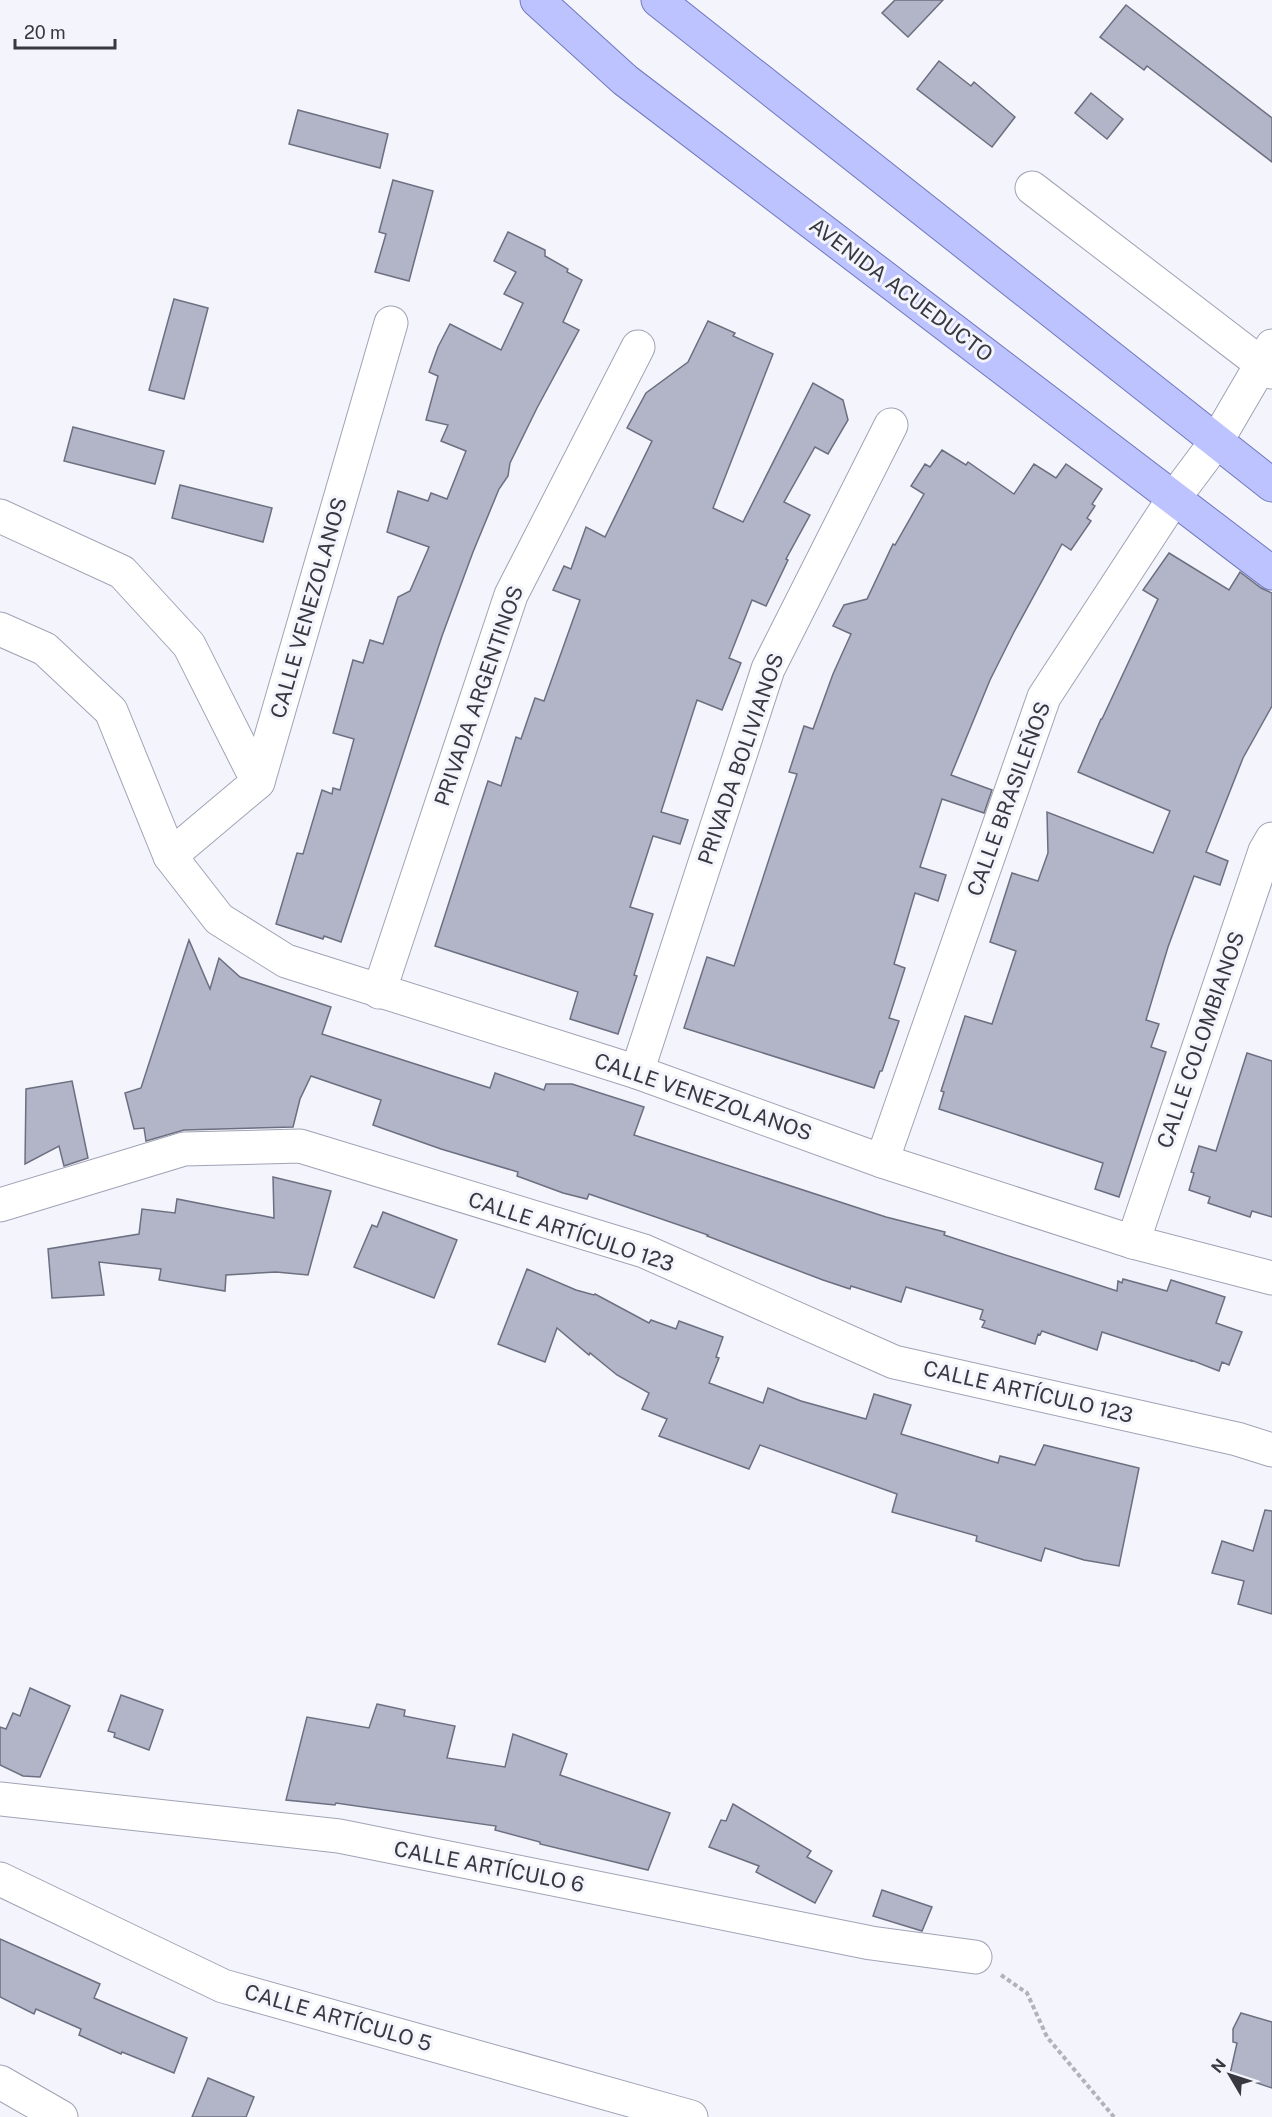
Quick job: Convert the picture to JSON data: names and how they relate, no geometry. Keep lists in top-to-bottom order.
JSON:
{
  "streets": {
    "main road": ["AVENIDA ACUEDUCTO"],
    "street": [
      "CALLE VENEZOLANOS",
      "PRIVADA ARGENTINOS",
      "PRIVADA BOLIVIANOS",
      "CALLE BRASILEÑOS",
      "CALLE COLOMBIANOS",
      "CALLE ARTÍCULO 123",
      "CALLE ARTÍCULO 6",
      "CALLE ARTÍCULO 5"
    ]
  },
  "crossings": [
    ["AVENIDA ACUEDUCTO", "CALLE BRASILEÑOS"],
    ["CALLE VENEZOLANOS", "PRIVADA ARGENTINOS"],
    ["CALLE VENEZOLANOS", "PRIVADA BOLIVIANOS"],
    ["CALLE VENEZOLANOS", "CALLE BRASILEÑOS"],
    ["CALLE VENEZOLANOS", "CALLE COLOMBIANOS"]
  ],
  "scale_bar": "20 m",
  "north": "top left"
}
